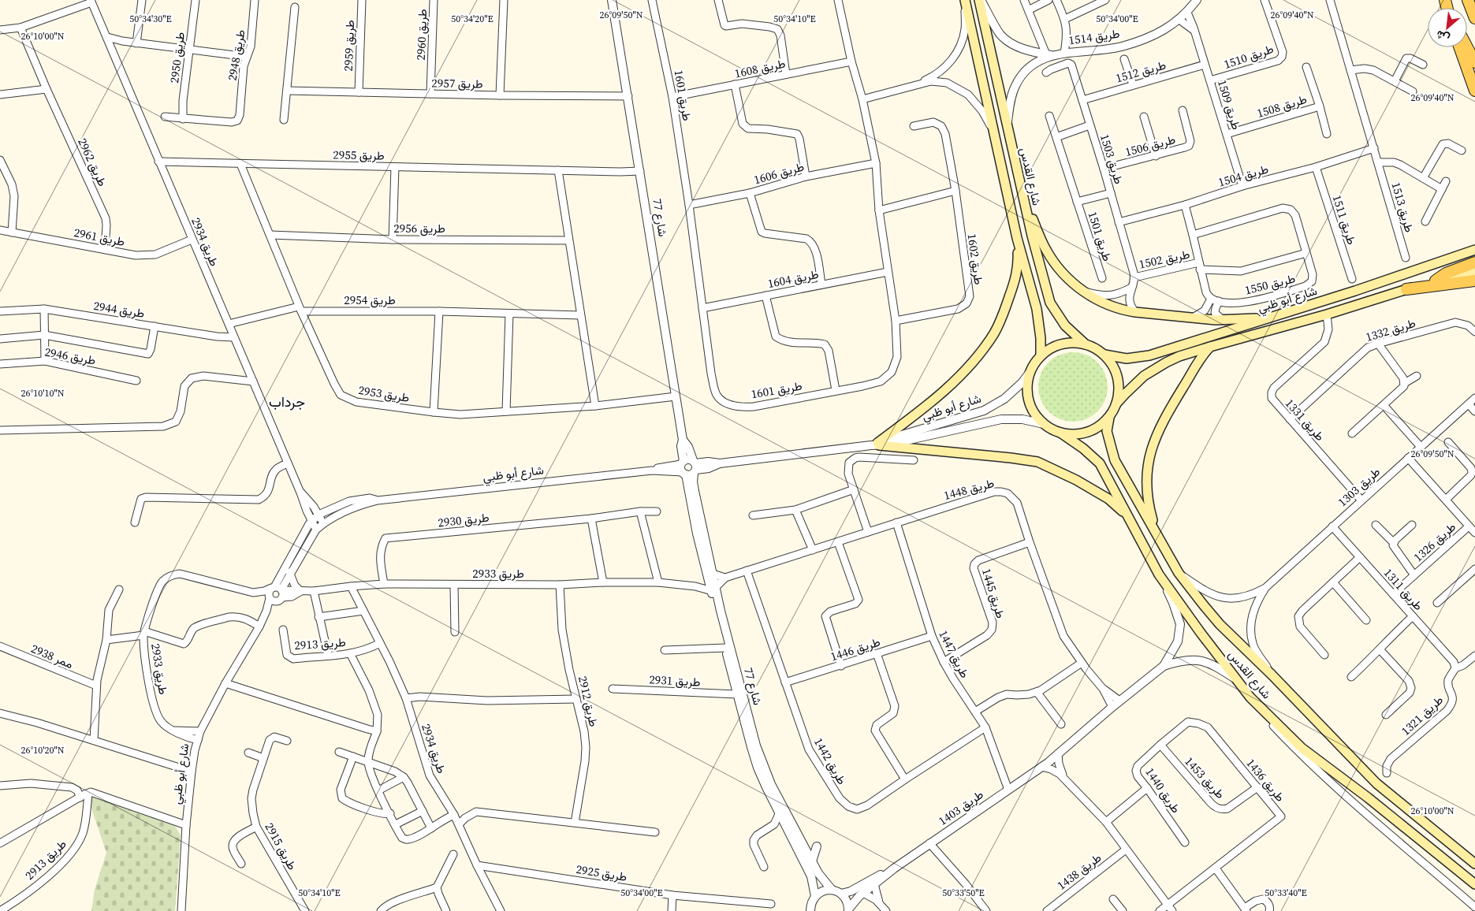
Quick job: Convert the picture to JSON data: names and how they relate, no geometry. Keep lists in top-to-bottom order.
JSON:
{
  "streets": {
    "main road": ["شارع القدس", "شارع أبو ظبي"],
    "street": [
      "طريق 2960",
      "طريق 1514",
      "طريق 2959",
      "طريق 2948",
      "طريق 1510",
      "طريق 2950",
      "طريق 1608",
      "طريق 1512",
      "طريق 2957",
      "طريق 1601",
      "طريق 1509",
      "طريق 1508",
      "طريق 1506",
      "طريق 2955",
      "طريق 1503",
      "طريق 2962",
      "طريق 1606",
      "طريق 1504",
      "طريق 1513",
      "شارع 77",
      "طريق 1511",
      "طريق 2956",
      "طريق 1501",
      "طريق 2961",
      "طريق 2934",
      "طريق 1602",
      "طريق 1502",
      "طريق 1604",
      "طريق 1550",
      "طريق 2954",
      "طريق 2944",
      "طريق 1332",
      "طريق 2946",
      "طريق 2953",
      "طريق 1331",
      "طريق 1303",
      "طريق 1448",
      "طريق 2930",
      "طريق 1326",
      "طريق 2933",
      "طريق 1311",
      "طريق 1445",
      "طريق 2913",
      "طريق 1446",
      "طريق 1447",
      "ممر 2938",
      "طريق 2931",
      "طريق 2912",
      "طريق 1321",
      "طريق 1442",
      "طريق 1453",
      "طريق 1436",
      "طريق 1440",
      "طريق 1403",
      "طريق 2915",
      "طريق 1438",
      "طريق 2925"
    ]
  },
  "crossings": [
    ["طريق 2960", "طريق 2957"],
    ["طريق 1514", "طريق 1509"],
    ["طريق 1514", "شارع القدس"],
    ["طريق 2959", "طريق 2957"],
    ["طريق 2948", "طريق 2950"],
    ["طريق 1510", "طريق 1509"],
    ["طريق 1608", "طريق 1601"],
    ["طريق 1512", "طريق 1509"],
    ["طريق 1512", "طريق 1503"],
    ["طريق 2957", "شارع 77"],
    ["طريق 1601", "طريق 1606"],
    ["طريق 1601", "طريق 1602"],
    ["طريق 1601", "طريق 1604"],
    ["طريق 1509", "طريق 1508"],
    ["طريق 1509", "طريق 1504"],
    ["طريق 1506", "طريق 1503"],
    ["طريق 2955", "شارع 77"],
    ["طريق 2955", "طريق 2934"],
    ["طريق 2955", "طريق 2953"],
    ["طريق 1503", "طريق 1504"],
    ["طريق 1503", "طريق 1501"],
    ["طريق 1503", "طريق 1502"],
    ["طريق 2962", "طريق 2961"],
    ["طريق 1504", "طريق 1513"],
    ["طريق 1504", "طريق 1511"],
    ["شارع القدس", "شارع أبو ظبي"],
    ["شارع القدس", "طريق 1303"],
    ["شارع القدس", "طريق 1403"],
    ["شارع 77", "شارع أبو ظبي"],
    ["شارع 77", "طريق 2953"],
    ["شارع 77", "طريق 1448"],
    ["شارع 77", "طريق 2933"],
    ["شارع 77", "طريق 2931"],
    ["طريق 2956", "طريق 2953"],
    ["طريق 2961", "طريق 2934"],
    ["طريق 2934", "شارع أبو ظبي"],
    ["طريق 2934", "طريق 2954"],
    ["طريق 2934", "طريق 2944"],
    ["طريق 2934", "طريق 2933"],
    ["طريق 2934", "طريق 2913"],
    ["طريق 2934", "طريق 2925"],
    ["طريق 1502", "طريق 1550"],
    ["شارع أبو ظبي", "طريق 1331"],
    ["شارع أبو ظبي", "طريق 2933"],
    ["طريق 2954", "طريق 2953"],
    ["طريق 1332", "طريق 1331"],
    ["طريق 1331", "طريق 1303"],
    ["طريق 1303", "طريق 1311"],
    ["طريق 1448", "طريق 2933"],
    ["طريق 1448", "طريق 1445"],
    ["طريق 1448", "طريق 1447"],
    ["طريق 1448", "طريق 1442"],
    ["طريق 1448", "طريق 1403"],
    ["طريق 2930", "طريق 2933"],
    ["طريق 1326", "طريق 1311"],
    ["طريق 2933", "طريق 2912"],
    ["طريق 1311", "طريق 1321"],
    ["طريق 1445", "طريق 1447"],
    ["طريق 1446", "طريق 1447"],
    ["طريق 1446", "طريق 1442"],
    ["طريق 1447", "طريق 1442"],
    ["طريق 1447", "طريق 1403"],
    ["طريق 1453", "طريق 1436"],
    ["طريق 1453", "طريق 1440"],
    ["طريق 1436", "طريق 1440"]
  ],
  "districts": ["جرداب"],
  "north": "bottom left",
  "coordinates": [
    "26°09'50\"N",
    "26°09'40\"N",
    "50°34'30\"E",
    "50°34'20\"E",
    "50°34'10\"E",
    "50°34'00\"E",
    "26°10'00\"N",
    "26°10'10\"N",
    "26°10'20\"N",
    "50°33'50\"E",
    "50°33'40\"E"
  ]
}
